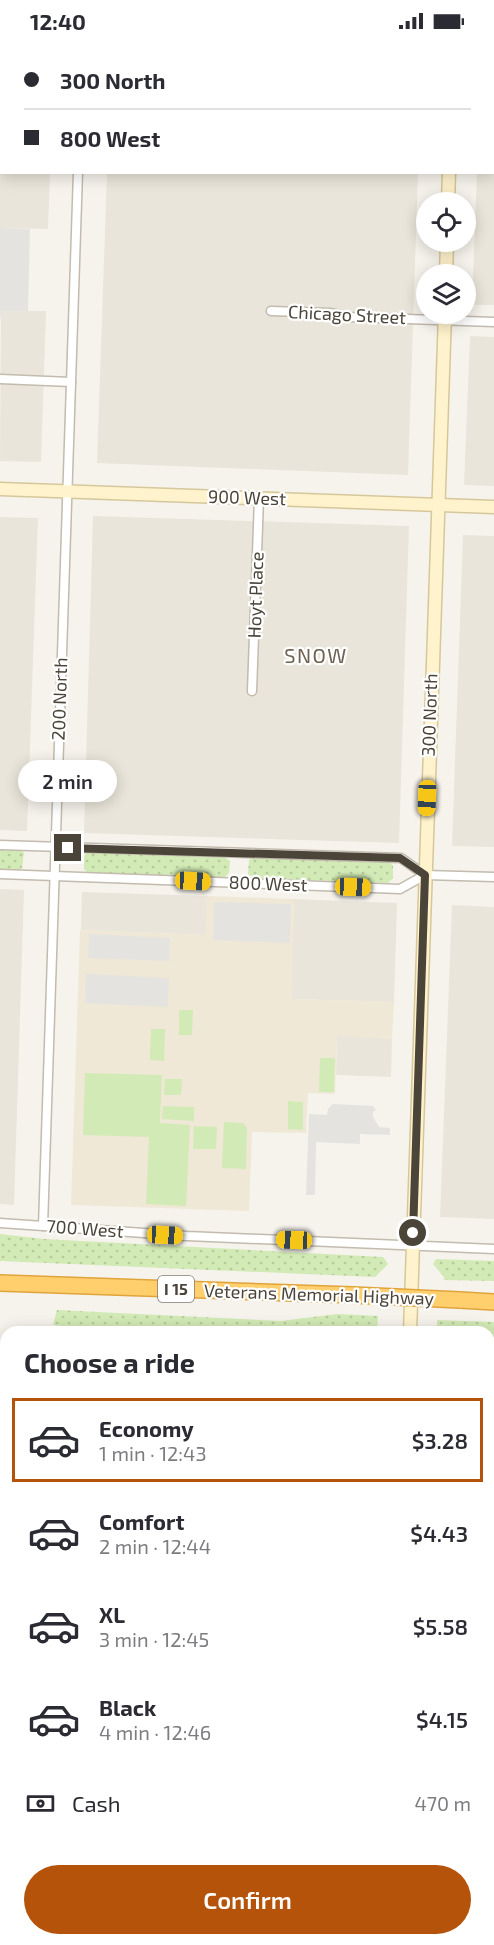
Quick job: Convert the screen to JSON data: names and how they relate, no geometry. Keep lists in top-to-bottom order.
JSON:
{
  "streets": {
    "highway": ["I 15", "Veterans Memorial Highway"],
    "street": [
      "Chicago Street",
      "900 West",
      "Hoyt Place",
      "200 North",
      "300 North",
      "800 West",
      "700 West"
    ]
  },
  "crossings": [
    ["900 West", "Hoyt Place"],
    ["900 West", "200 North"],
    ["900 West", "300 North"],
    ["200 North", "800 West"],
    ["200 North", "700 West"],
    ["300 North", "800 West"],
    ["300 North", "700 West"]
  ],
  "districts": ["SNOW"],
  "page": {
    "status": "12:40",
    "banner": ["300 North", "800 West"],
    "bubble": "2 min",
    "heading": "Choose a ride",
    "list": [
      {
        "name": "Economy",
        "note": "1 min · 12:43",
        "value": "$3.28"
      },
      {
        "name": "Comfort",
        "note": "2 min · 12:44",
        "value": "$4.43"
      },
      {
        "name": "XL",
        "note": "3 min · 12:45",
        "value": "$5.58"
      },
      {
        "name": "Black",
        "note": "4 min · 12:46",
        "value": "$4.15"
      }
    ],
    "pay": ["Cash", "470 m"],
    "buttons": "Confirm"
  }
}
